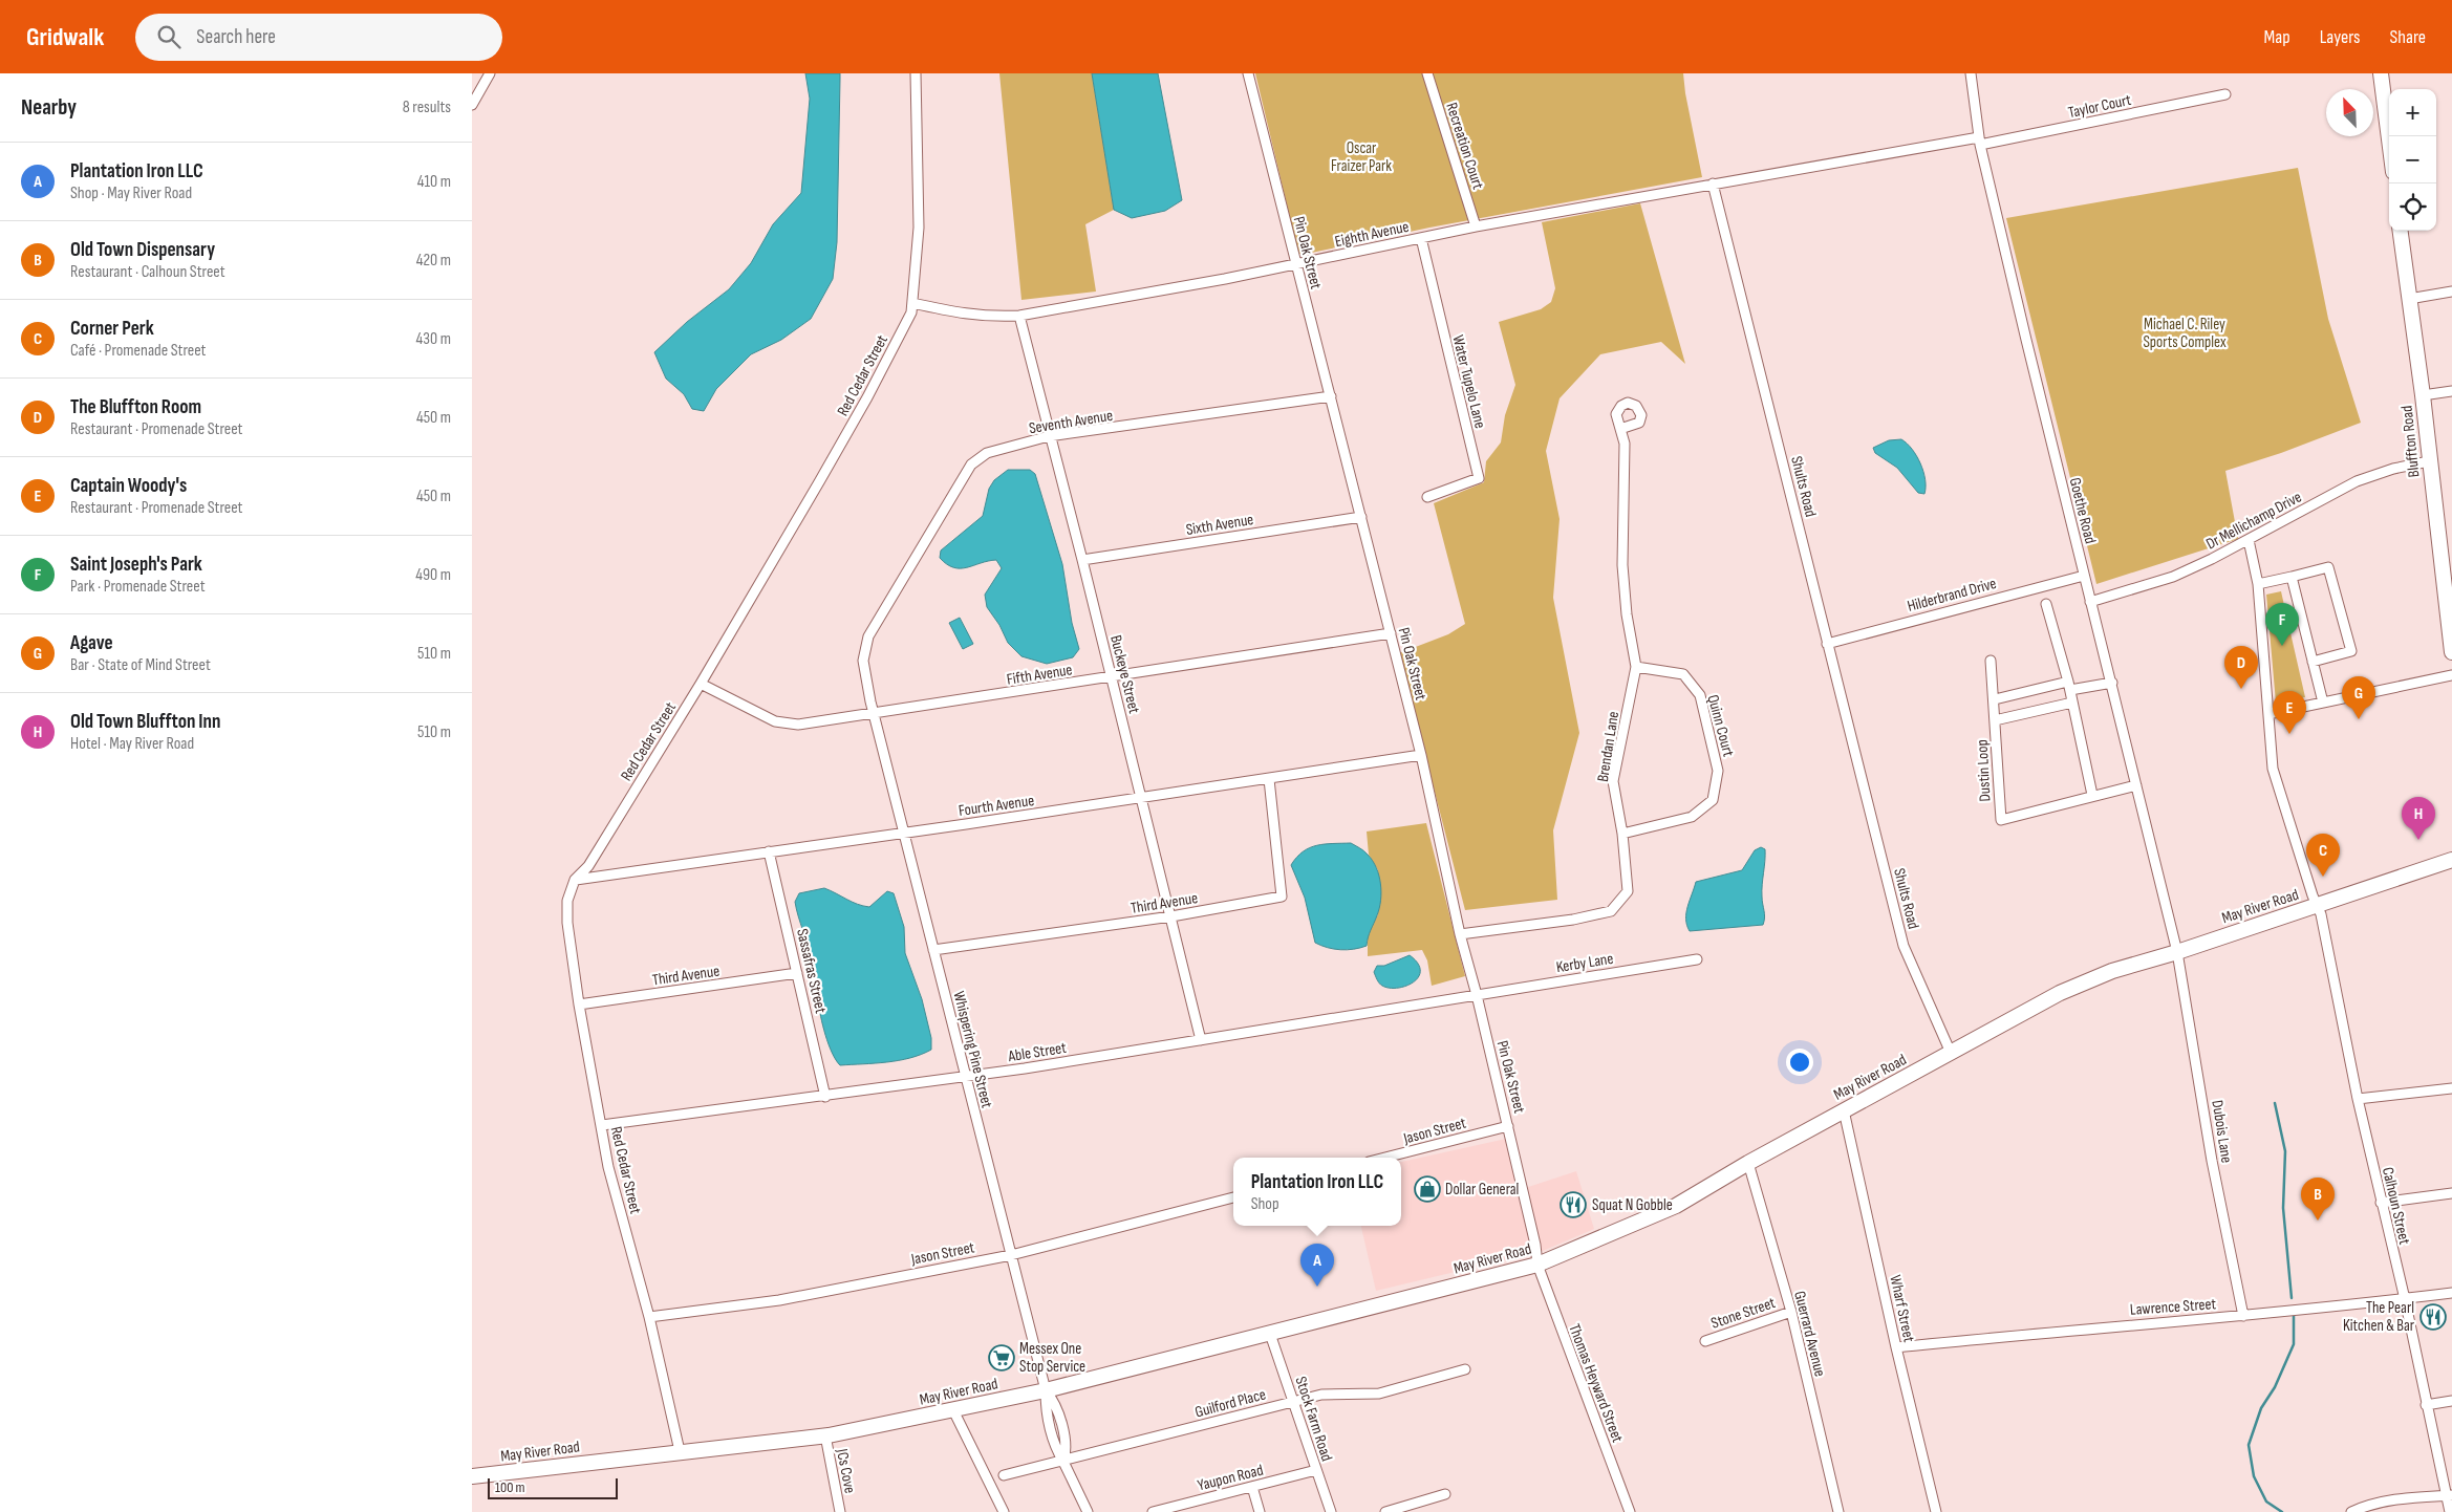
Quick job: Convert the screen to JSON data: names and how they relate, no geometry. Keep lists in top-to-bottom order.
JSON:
{
  "streets": {
    "main road": ["Bluffton Road", "May River Road"],
    "street": [
      "Taylor Court",
      "Recreation Court",
      "Eighth Avenue",
      "Pin Oak Street",
      "Red Cedar Street",
      "Water Tupelo Lane",
      "Seventh Avenue",
      "Shults Road",
      "Goethe Road",
      "Dr Mellichamp Drive",
      "Sixth Avenue",
      "Hilderbrand Drive",
      "Fifth Avenue",
      "Buckeye Street",
      "Quinn Court",
      "Brendan Lane",
      "Dustin Loop",
      "Fourth Avenue",
      "Third Avenue",
      "Kerby Lane",
      "Sassafras Street",
      "Whispering Pine Street",
      "Able Street",
      "Jason Street",
      "Dubois Lane",
      "Calhoun Street",
      "Lawrence Street",
      "Wharf Street",
      "Stone Street",
      "Guerrard Avenue",
      "Thomas Heyward Street",
      "Guilford Place",
      "Stock Farm Road",
      "JCs Cove",
      "Yaupon Road"
    ]
  },
  "crossings": [
    ["Taylor Court", "Goethe Road"],
    ["Recreation Court", "Eighth Avenue"],
    ["Eighth Avenue", "Pin Oak Street"],
    ["Eighth Avenue", "Red Cedar Street"],
    ["Eighth Avenue", "Water Tupelo Lane"],
    ["Eighth Avenue", "Shults Road"],
    ["Eighth Avenue", "Buckeye Street"],
    ["Pin Oak Street", "Seventh Avenue"],
    ["Pin Oak Street", "Sixth Avenue"],
    ["Pin Oak Street", "Fifth Avenue"],
    ["Pin Oak Street", "Brendan Lane"],
    ["Pin Oak Street", "Fourth Avenue"],
    ["Pin Oak Street", "May River Road"],
    ["Pin Oak Street", "Kerby Lane"],
    ["Pin Oak Street", "Able Street"],
    ["Pin Oak Street", "Jason Street"],
    ["Pin Oak Street", "Thomas Heyward Street"],
    ["Red Cedar Street", "Fifth Avenue"],
    ["Red Cedar Street", "Fourth Avenue"],
    ["Red Cedar Street", "Third Avenue"],
    ["Red Cedar Street", "May River Road"],
    ["Red Cedar Street", "Able Street"],
    ["Red Cedar Street", "Jason Street"],
    ["Seventh Avenue", "Fifth Avenue"],
    ["Seventh Avenue", "Buckeye Street"],
    ["Seventh Avenue", "Whispering Pine Street"],
    ["Bluffton Road", "Dr Mellichamp Drive"],
    ["Shults Road", "Hilderbrand Drive"],
    ["Shults Road", "May River Road"],
    ["Goethe Road", "Dr Mellichamp Drive"],
    ["Goethe Road", "Hilderbrand Drive"],
    ["Goethe Road", "Dustin Loop"],
    ["Goethe Road", "May River Road"],
    ["Goethe Road", "Dubois Lane"],
    ["Dr Mellichamp Drive", "Calhoun Street"],
    ["Sixth Avenue", "Buckeye Street"],
    ["Fifth Avenue", "Buckeye Street"],
    ["Fifth Avenue", "Whispering Pine Street"],
    ["Buckeye Street", "Fourth Avenue"],
    ["Buckeye Street", "Third Avenue"],
    ["Buckeye Street", "Able Street"],
    ["Quinn Court", "Brendan Lane"],
    ["Fourth Avenue", "Third Avenue"],
    ["Fourth Avenue", "Sassafras Street"],
    ["Fourth Avenue", "Whispering Pine Street"],
    ["Third Avenue", "Sassafras Street"],
    ["Third Avenue", "Whispering Pine Street"],
    ["May River Road", "Whispering Pine Street"],
    ["May River Road", "Dubois Lane"],
    ["May River Road", "Calhoun Street"],
    ["May River Road", "Wharf Street"],
    ["May River Road", "Guerrard Avenue"],
    ["May River Road", "Thomas Heyward Street"],
    ["May River Road", "Stock Farm Road"],
    ["May River Road", "JCs Cove"],
    ["Kerby Lane", "Able Street"],
    ["Sassafras Street", "Able Street"],
    ["Whispering Pine Street", "Able Street"],
    ["Whispering Pine Street", "Jason Street"],
    ["Whispering Pine Street", "Guilford Place"],
    ["Dubois Lane", "Lawrence Street"],
    ["Calhoun Street", "Lawrence Street"],
    ["Lawrence Street", "Wharf Street"],
    ["Stone Street", "Guerrard Avenue"],
    ["Guilford Place", "Stock Farm Road"],
    ["Stock Farm Road", "Yaupon Road"]
  ],
  "parks": ["Oscar Fraizer Park", "Michael C. Riley Sports Complex"],
  "places": {
    "shop": ["Dollar General"],
    "restaurant": ["Squat N Gobble", "The Pearl Kitchen & Bar"],
    "supermarket": ["Messex One Stop Service"]
  },
  "scale_bar": "100 m",
  "north": "top left",
  "page": {
    "header": "Gridwalk",
    "search": "Search here",
    "nav": ["Map", "Layers", "Share"],
    "heading": ["Nearby", "8 results"],
    "map_buttons": ["+", "−"],
    "list": [
      {
        "mark": "A",
        "name": "Plantation Iron LLC",
        "note": "Shop · May River Road",
        "value": "410 m"
      },
      {
        "mark": "B",
        "name": "Old Town Dispensary",
        "note": "Restaurant · Calhoun Street",
        "value": "420 m"
      },
      {
        "mark": "C",
        "name": "Corner Perk",
        "note": "Café · Promenade Street",
        "value": "430 m"
      },
      {
        "mark": "D",
        "name": "The Bluffton Room",
        "note": "Restaurant · Promenade Street",
        "value": "450 m"
      },
      {
        "mark": "E",
        "name": "Captain Woody's",
        "note": "Restaurant · Promenade Street",
        "value": "450 m"
      },
      {
        "mark": "F",
        "name": "Saint Joseph's Park",
        "note": "Park · Promenade Street",
        "value": "490 m"
      },
      {
        "mark": "G",
        "name": "Agave",
        "note": "Bar · State of Mind Street",
        "value": "510 m"
      },
      {
        "mark": "H",
        "name": "Old Town Bluffton Inn",
        "note": "Hotel · May River Road",
        "value": "510 m"
      }
    ],
    "pins": [
      "F",
      "D",
      "G",
      "E",
      "H",
      "C",
      "B",
      "A"
    ],
    "popup": ["Plantation Iron LLC", "Shop"],
    "scale": "100 m"
  }
}
